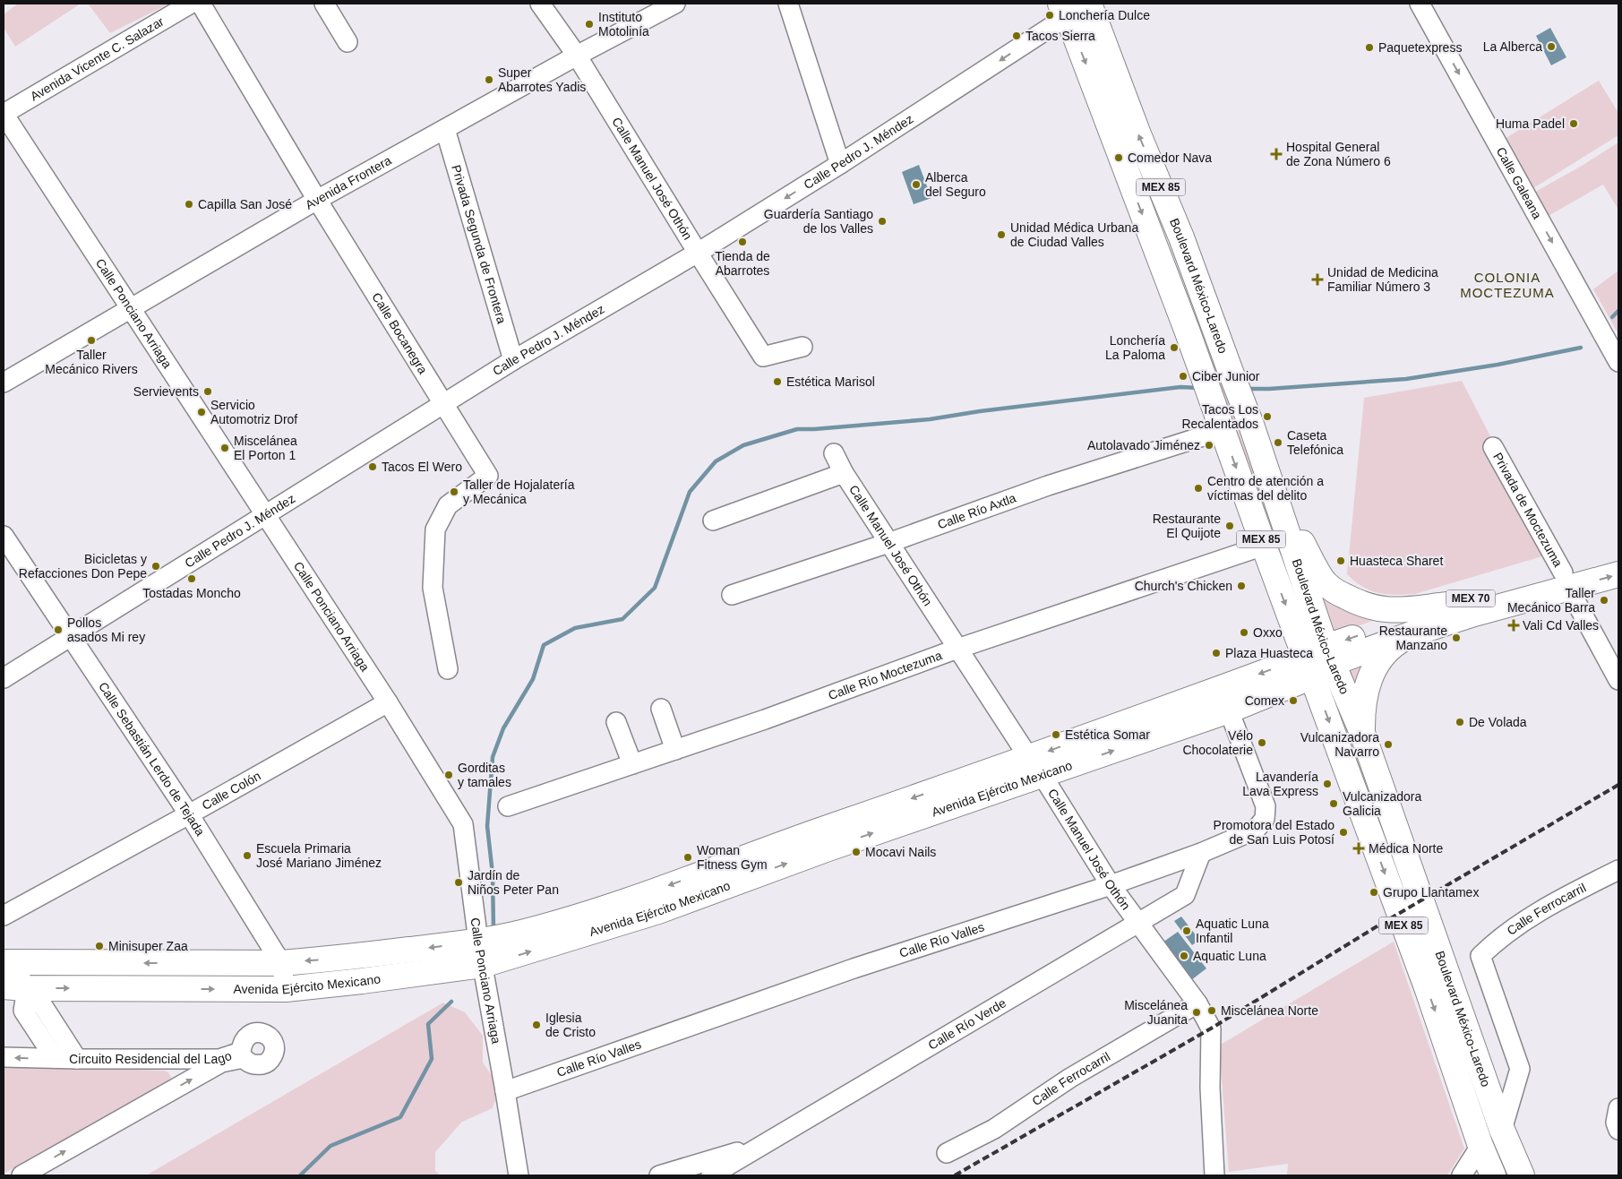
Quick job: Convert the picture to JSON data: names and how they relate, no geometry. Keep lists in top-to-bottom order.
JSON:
{
  "streets": {
    "main road": [
      "MEX 85",
      "Boulevard México-Laredo",
      "MEX 70",
      "Avenida Ejército Mexicano"
    ],
    "street": [
      "Avenida Vicente C. Salazar",
      "Calle Pedro J. Méndez",
      "Calle Manuel José Othón",
      "Avenida Frontera",
      "Calle Galeana",
      "Privada Segunda de Frontera",
      "Calle Ponciano Arriaga",
      "Calle Bocanegra",
      "Privada de Moctezuma",
      "Calle Río Axtla",
      "Calle Río Moctezuma",
      "Calle Sebastián Lerdo de Tejada",
      "Calle Colón",
      "Calle Ferrocarril",
      "Calle Río Valles",
      "Calle Río Verde",
      "Circuito Residencial del Lago"
    ]
  },
  "crossings": [
    ["Avenida Vicente C. Salazar", "Calle Ponciano Arriaga"],
    ["Calle Pedro J. Méndez", "Calle Manuel José Othón"],
    ["Calle Pedro J. Méndez", "Privada Segunda de Frontera"],
    ["Calle Pedro J. Méndez", "Boulevard México-Laredo"],
    ["Calle Pedro J. Méndez", "Calle Ponciano Arriaga"],
    ["Calle Pedro J. Méndez", "Calle Bocanegra"],
    ["Calle Pedro J. Méndez", "Calle Sebastián Lerdo de Tejada"],
    ["Calle Manuel José Othón", "Avenida Frontera"],
    ["Calle Manuel José Othón", "Calle Río Axtla"],
    ["Calle Manuel José Othón", "Calle Río Moctezuma"],
    ["Calle Manuel José Othón", "Avenida Ejército Mexicano"],
    ["Calle Manuel José Othón", "Calle Ferrocarril"],
    ["Calle Manuel José Othón", "Calle Río Valles"],
    ["Calle Manuel José Othón", "Calle Río Verde"],
    ["Avenida Frontera", "Privada Segunda de Frontera"],
    ["Avenida Frontera", "Calle Ponciano Arriaga"],
    ["Avenida Frontera", "Calle Bocanegra"],
    ["Boulevard México-Laredo", "Calle Río Axtla"],
    ["Boulevard México-Laredo", "MEX 70"],
    ["Boulevard México-Laredo", "Calle Río Moctezuma"],
    ["Boulevard México-Laredo", "Avenida Ejército Mexicano"],
    ["Boulevard México-Laredo", "Calle Ferrocarril"],
    ["Calle Ponciano Arriaga", "Avenida Ejército Mexicano"],
    ["Calle Ponciano Arriaga", "Calle Colón"],
    ["Calle Ponciano Arriaga", "Calle Río Valles"],
    ["Privada de Moctezuma", "MEX 70"],
    ["MEX 70", "Avenida Ejército Mexicano"],
    ["Calle Sebastián Lerdo de Tejada", "Avenida Ejército Mexicano"],
    ["Calle Sebastián Lerdo de Tejada", "Calle Colón"],
    ["Avenida Ejército Mexicano", "Calle Río Valles"],
    ["Calle Río Valles", "Calle Río Verde"]
  ],
  "one_way": ["Calle Galeana"],
  "districts": ["COLONIA MOCTEZUMA"],
  "places": {
    "other": [
      "Lonchería Dulce",
      "Instituto Motolinía",
      "Tacos Sierra",
      "La Alberca",
      "Paquetexpress",
      "Super Abarrotes Yadis",
      "Huma Padel",
      "Comedor Nava",
      "Alberca del Seguro",
      "Capilla San José",
      "Guardería Santiago de los Valles",
      "Unidad Médica Urbana de Ciudad Valles",
      "Tienda de Abarrotes",
      "Taller Mecánico Rivers",
      "Lonchería La Paloma",
      "Ciber Junior",
      "Estética Marisol",
      "Servievents",
      "Servicio Automotriz Drof",
      "Tacos Los Recalentados",
      "Caseta Telefónica",
      "Autolavado Jiménez",
      "Miscelánea El Porton 1",
      "Tacos El Wero",
      "Centro de atención a víctimas del delito",
      "Taller de Hojalatería y Mecánica",
      "Restaurante El Quijote",
      "Huasteca Sharet",
      "Bicicletas y Refacciones Don Pepe",
      "Tostadas Moncho",
      "Church's Chicken",
      "Taller Mecánico Barra",
      "Pollos asados Mi rey",
      "Oxxo",
      "Restaurante Manzano",
      "Plaza Huasteca",
      "Comex",
      "De Volada",
      "Estética Somar",
      "Vélo Chocolaterie",
      "Vulcanizadora Navarro",
      "Gorditas y tamales",
      "Lavandería Lava Express",
      "Vulcanizadora Galicia",
      "Promotora del Estado de San Luis Potosí",
      "Mocavi Nails",
      "Escuela Primaria José Mariano Jiménez",
      "Woman Fitness Gym",
      "Jardín de Niños Peter Pan",
      "Grupo Llantamex",
      "Aquatic Luna Infantil",
      "Minisuper Zaa",
      "Aquatic Luna",
      "Miscelánea Norte",
      "Miscelánea Juanita",
      "Iglesia de Cristo"
    ],
    "health": [
      "Hospital General de Zona Número 6",
      "Unidad de Medicina Familiar Número 3",
      "Vali Cd Valles",
      "Médica Norte"
    ]
  }
}
